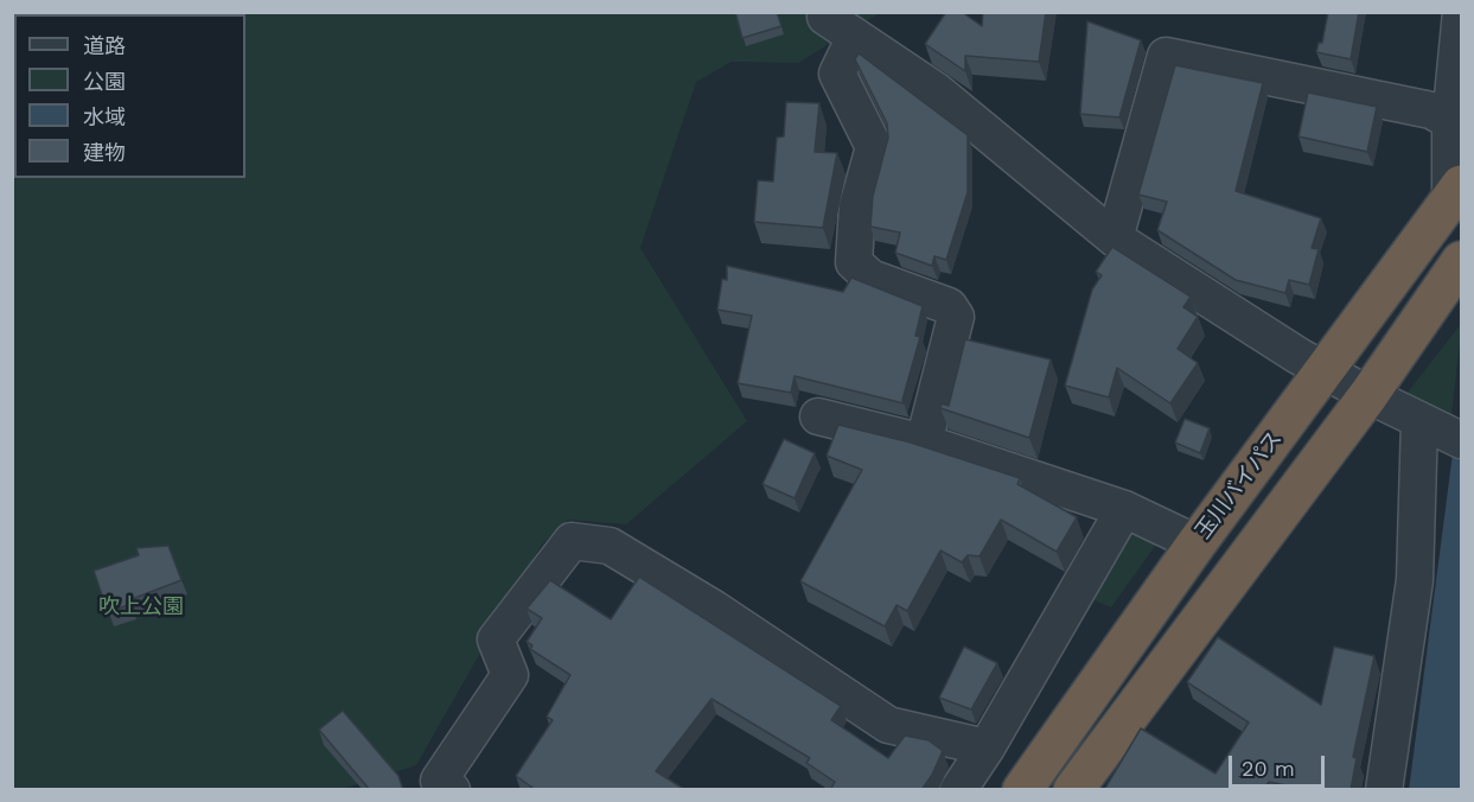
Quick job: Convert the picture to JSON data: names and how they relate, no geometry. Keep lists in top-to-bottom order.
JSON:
{
  "streets": {
    "highway": ["玉川バイパス"]
  },
  "parks": ["吹上公園"],
  "legend": [
    "道路",
    "公園",
    "水域",
    "建物"
  ],
  "scale_bar": "20 m"
}
